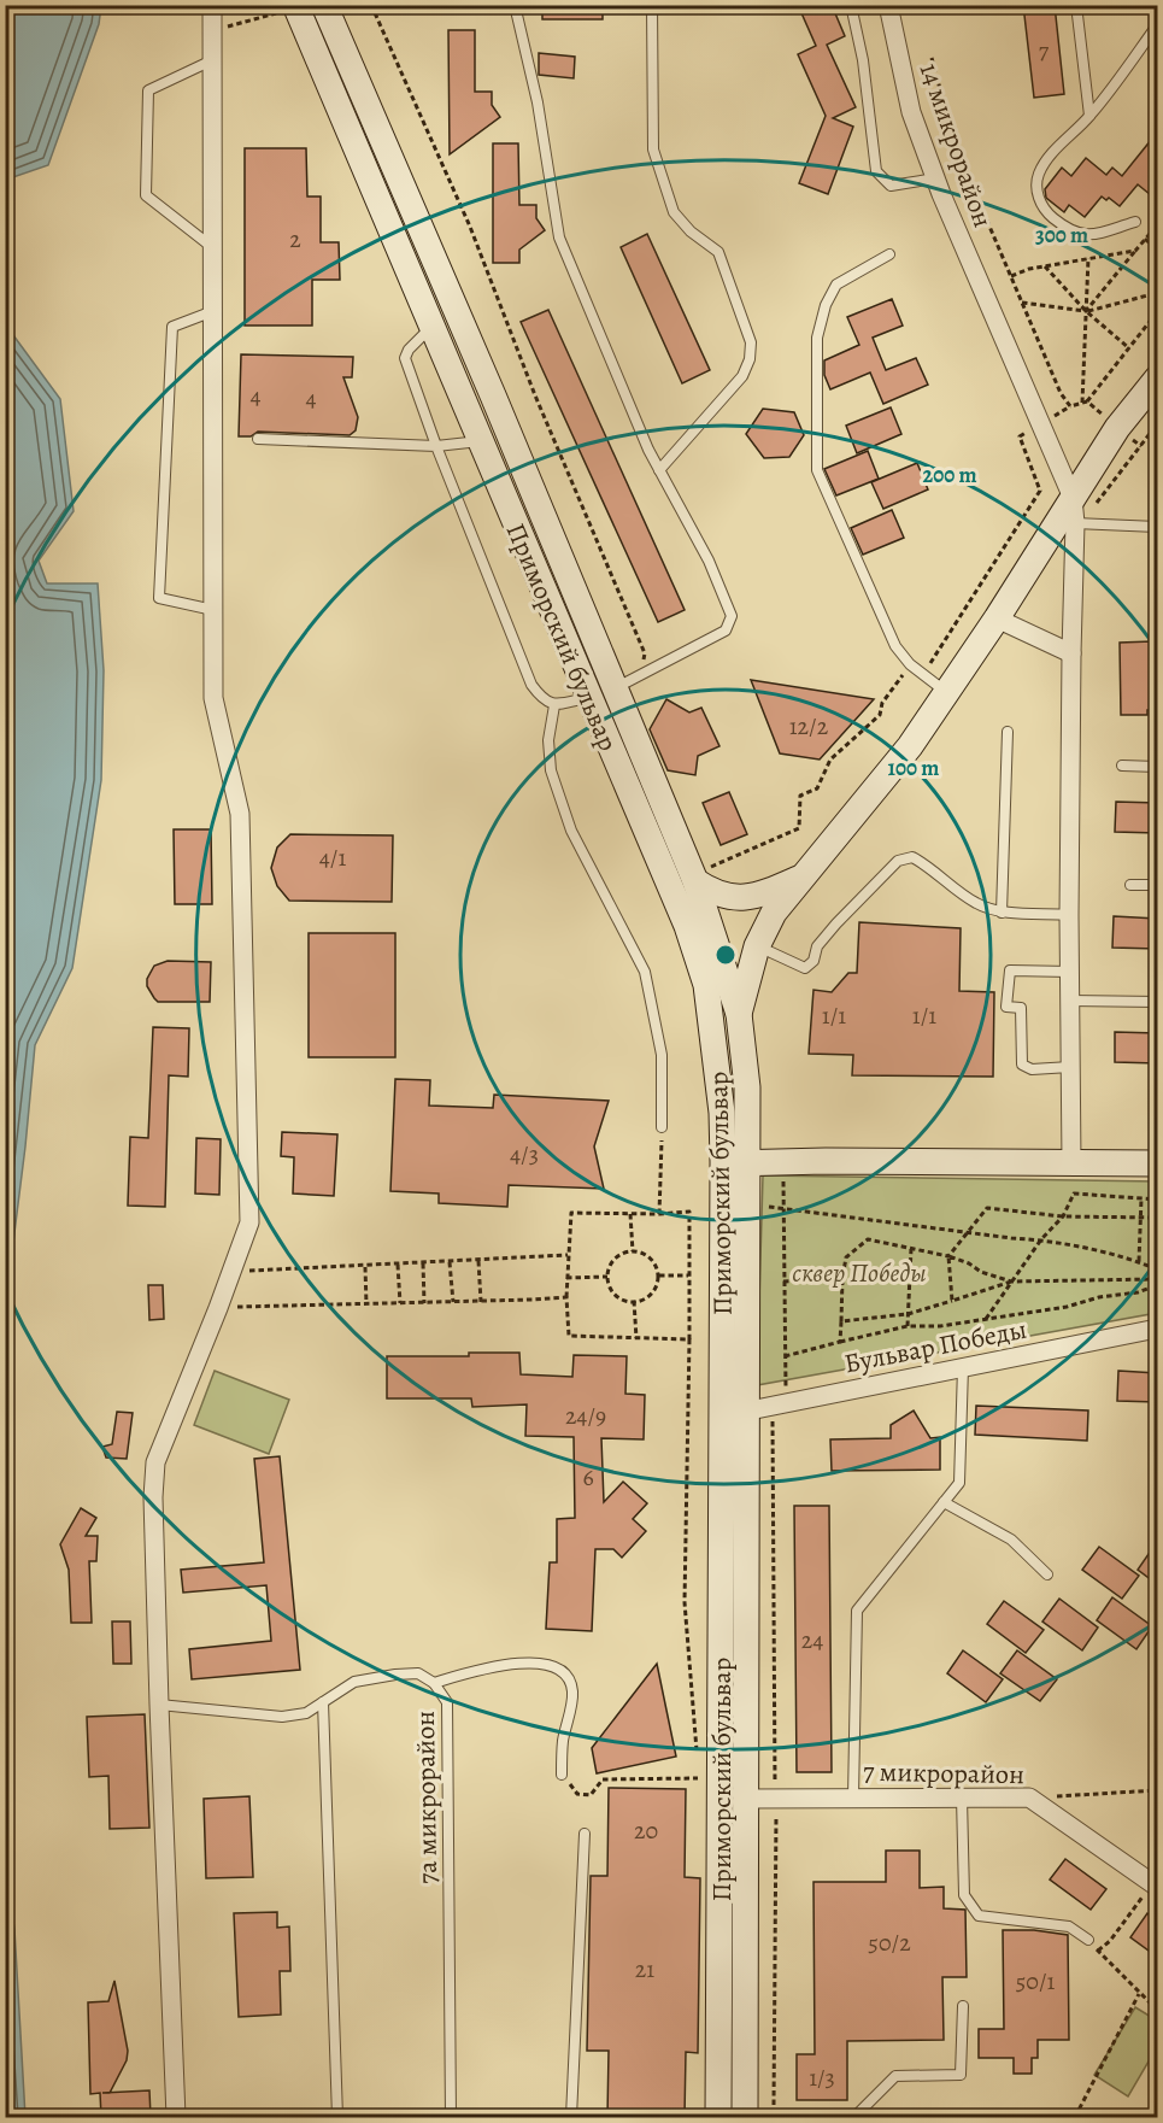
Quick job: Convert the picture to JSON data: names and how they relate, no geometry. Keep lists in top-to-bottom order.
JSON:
{
  "streets": {
    "street": [
      "14 микрорайон",
      "Приморский бульвар",
      "Бульвар Победы",
      "7 микрорайон"
    ],
    "lane": ["7а микрорайон"]
  },
  "crossings": [
    ["Приморский бульвар", "Бульвар Победы"],
    ["Приморский бульвар", "7 микрорайон"]
  ],
  "parks": ["сквер Победы"],
  "house_numbers": [
    "7",
    "2",
    "4",
    "4",
    "12/2",
    "4/1",
    "1/1",
    "1/1",
    "4/3",
    "24/9",
    "6",
    "24",
    "20",
    "50/2",
    "21",
    "50/1",
    "1/3"
  ],
  "rings": ["300 m", "200 m", "100 m"]
}
